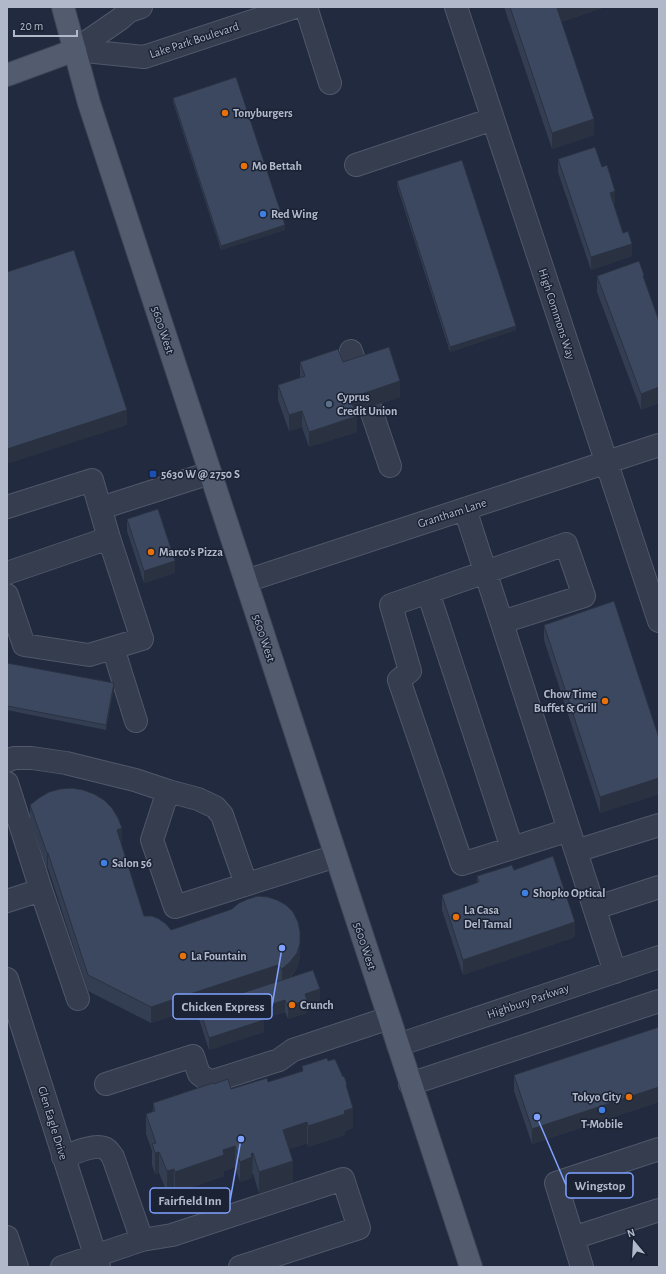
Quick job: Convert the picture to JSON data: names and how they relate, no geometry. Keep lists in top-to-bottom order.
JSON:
{
  "streets": {
    "main road": ["5600 West"],
    "street": [
      "Lake Park Boulevard",
      "High Commons Way",
      "Grantham Lane",
      "Highbury Parkway",
      "Glen Eagle Drive"
    ]
  },
  "crossings": [
    ["Lake Park Boulevard", "5600 West"],
    ["High Commons Way", "Grantham Lane"],
    ["5600 West", "Grantham Lane"],
    ["5600 West", "Highbury Parkway"]
  ],
  "places": {
    "other": [
      "Tonyburgers",
      "Mo Bettah",
      "Red Wing",
      "Cyprus Credit Union",
      "Marco's Pizza",
      "Chow Time Buffet & Grill",
      "Salon 56",
      "Shopko Optical",
      "La Casa Del Tamal",
      "Chicken Express",
      "La Fountain",
      "Crunch",
      "Tokyo City",
      "T-Mobile",
      "Wingstop",
      "Fairfield Inn"
    ],
    "transit": ["5630 W @ 2750 S"]
  },
  "scale_bar": "20 m",
  "north": "top"
}
